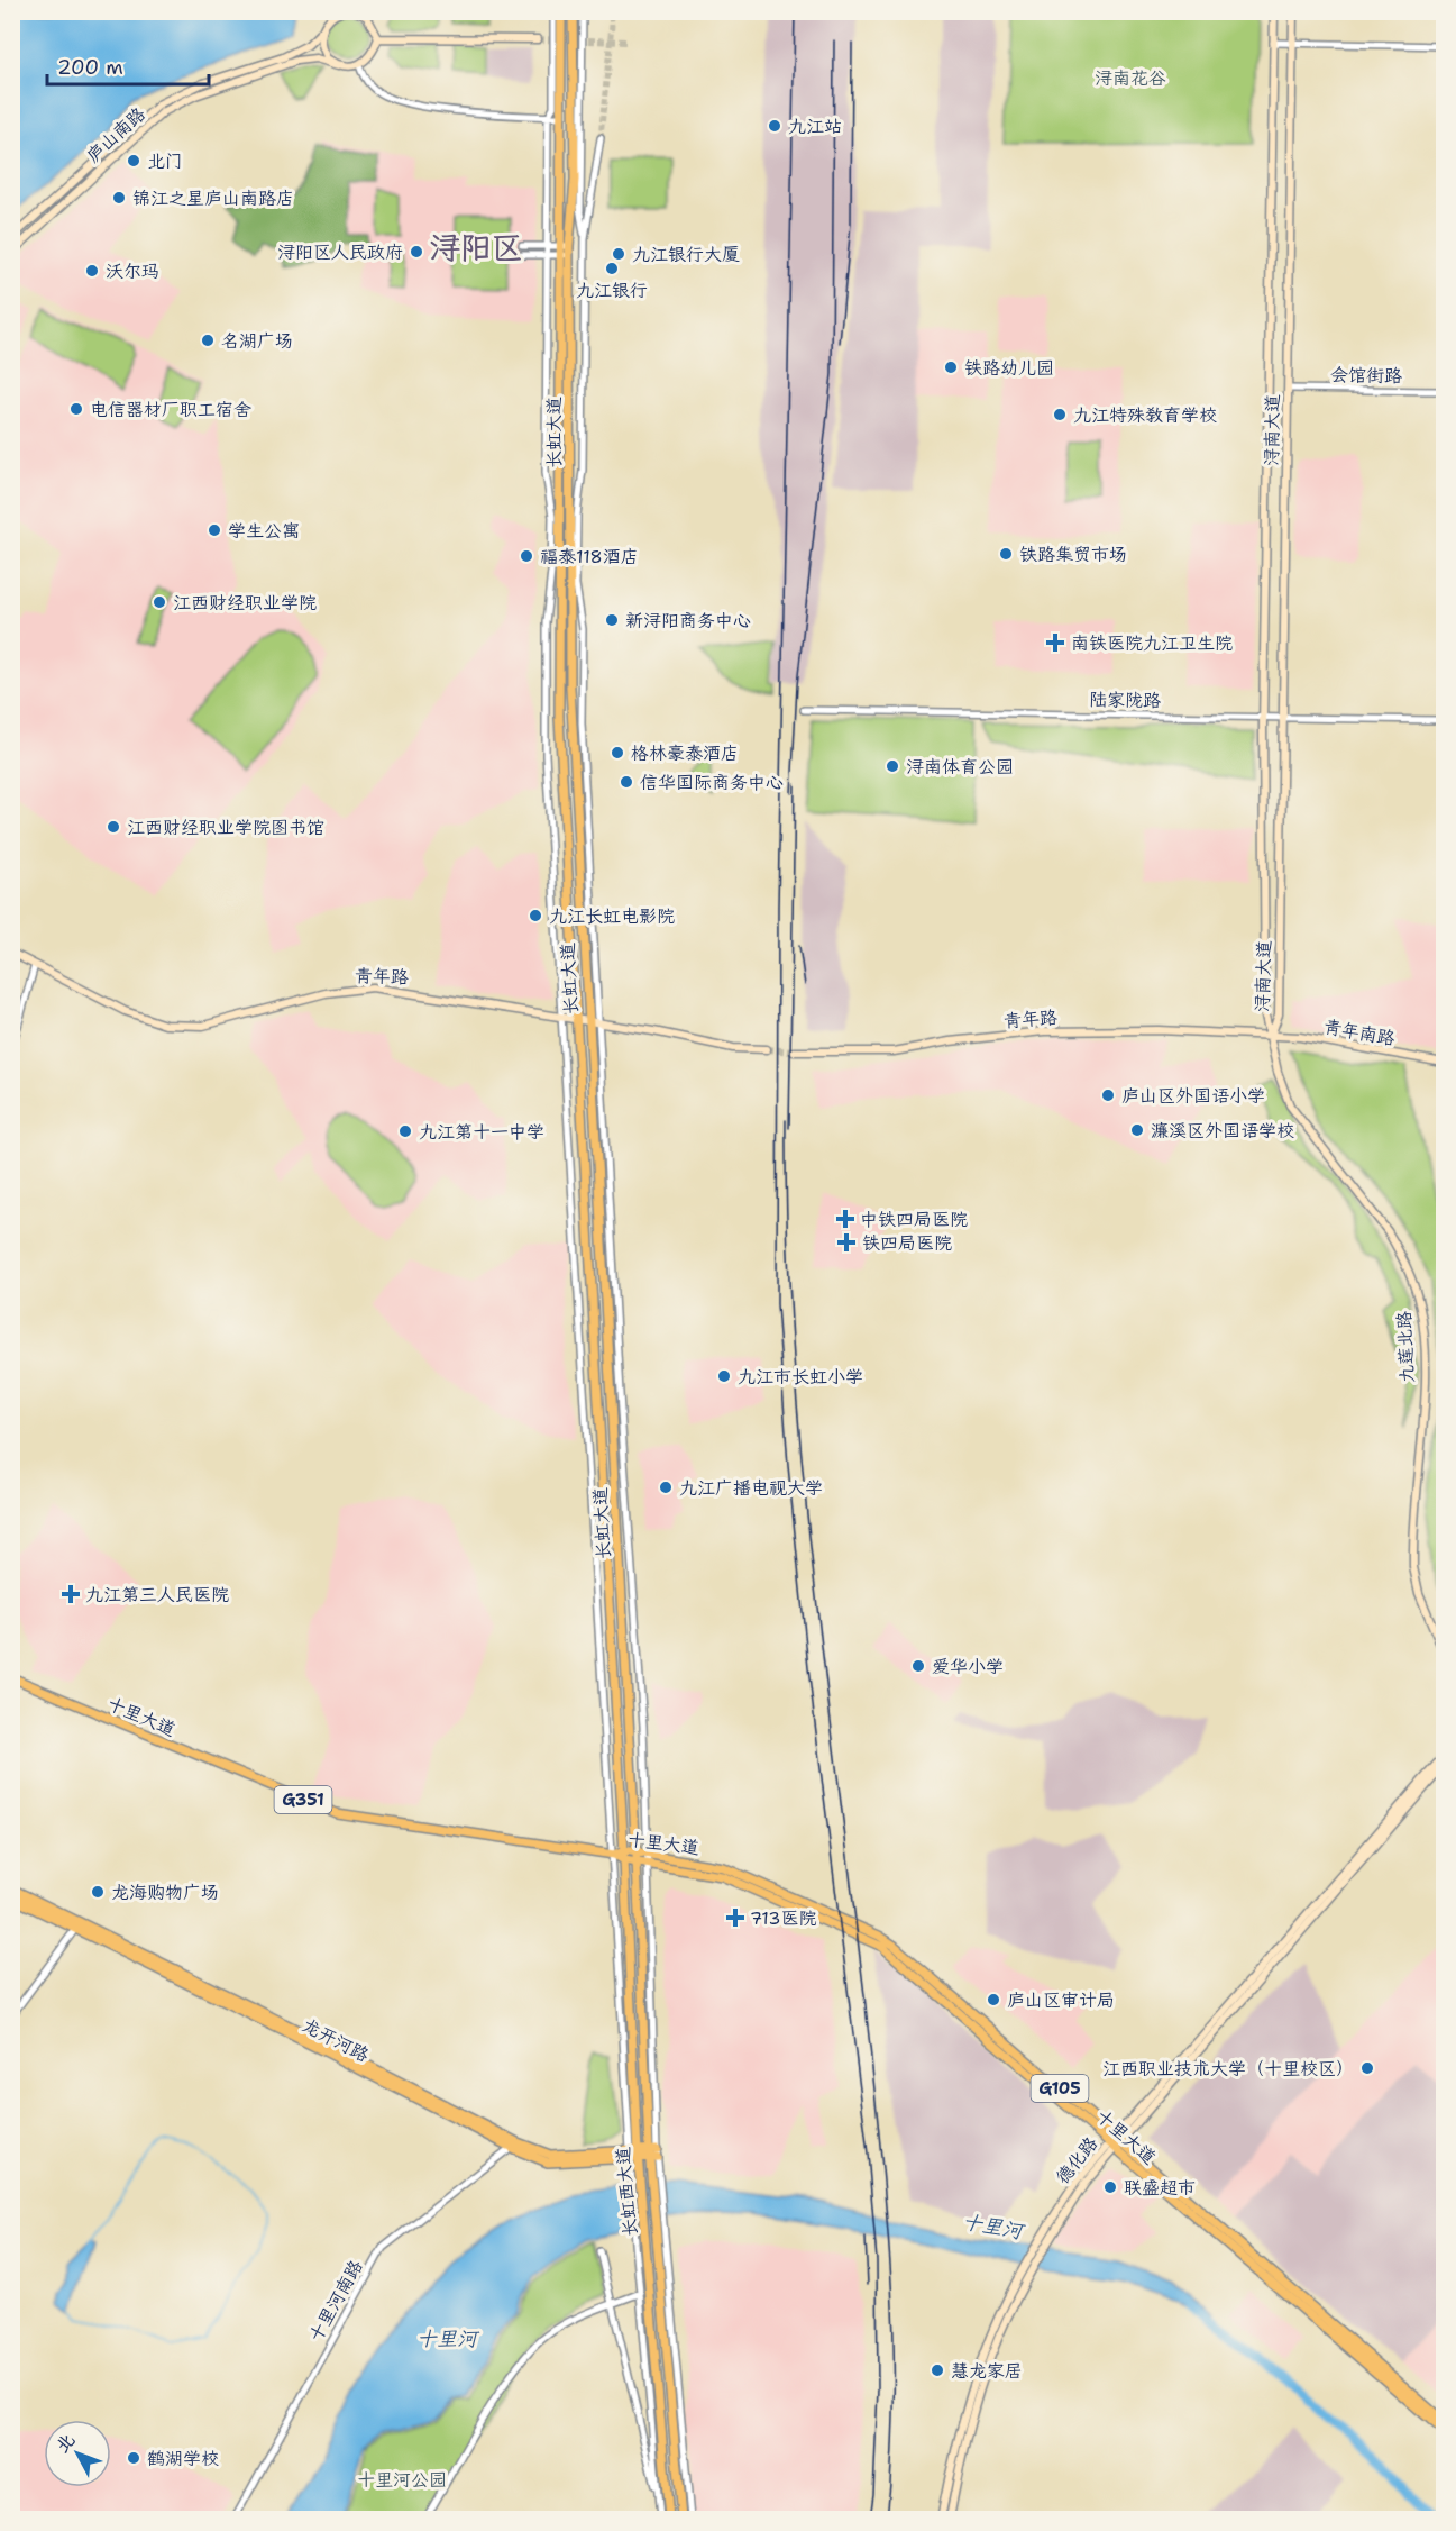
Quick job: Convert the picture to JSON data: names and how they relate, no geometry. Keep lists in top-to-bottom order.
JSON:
{
  "streets": {
    "main road": [
      "庐山南路",
      "浔南大道",
      "长虹大道",
      "青年路",
      "青年南路",
      "九莲北路",
      "十里大道",
      "G351",
      "龙开河路",
      "G105",
      "德化路",
      "长虹西大道"
    ],
    "street": ["会馆街路", "陆家陇路", "十里河南路"]
  },
  "crossings": [
    ["会馆街路", "浔南大道"],
    ["浔南大道", "陆家陇路"],
    ["浔南大道", "青年路"],
    ["浔南大道", "青年南路"],
    ["浔南大道", "九莲北路"],
    ["长虹大道", "青年路"],
    ["长虹大道", "十里大道"],
    ["长虹大道", "长虹西大道"],
    ["青年路", "青年南路"],
    ["青年路", "九莲北路"],
    ["青年南路", "九莲北路"],
    ["十里大道", "德化路"],
    ["十里大道", "长虹西大道"],
    ["龙开河路", "长虹西大道"],
    ["龙开河路", "十里河南路"]
  ],
  "districts": ["浔阳区"],
  "water": ["十里河"],
  "parks": ["浔南花谷", "十里河公园"],
  "places": {
    "other": [
      "九江站",
      "北门",
      "锦江之星庐山南路店",
      "浔阳区人民政府",
      "九江银行大厦",
      "九江银行",
      "沃尔玛",
      "名湖广场",
      "铁路幼儿园",
      "电信器材厂职工宿舍",
      "九江特殊教育学校",
      "学生公寓",
      "铁路集贸市场",
      "福泰118酒店",
      "江西财经职业学院",
      "新浔阳商务中心",
      "格林豪泰酒店",
      "浔南体育公园",
      "信华国际商务中心",
      "江西财经职业学院图书馆",
      "九江长虹电影院",
      "庐山区外国语小学",
      "濂溪区外国语学校",
      "九江第十一中学",
      "九江市长虹小学",
      "九江广播电视大学",
      "爱华小学",
      "龙海购物广场",
      "庐山区审计局",
      "江西职业技术大学（十里校区）",
      "联盛超市",
      "慧龙家居",
      "鹤湖学校"
    ],
    "health": [
      "南铁医院九江卫生院",
      "中铁四局医院",
      "铁四局医院",
      "九江第三人民医院",
      "713医院"
    ]
  },
  "scale_bar": "200 m",
  "north": "top left"
}
